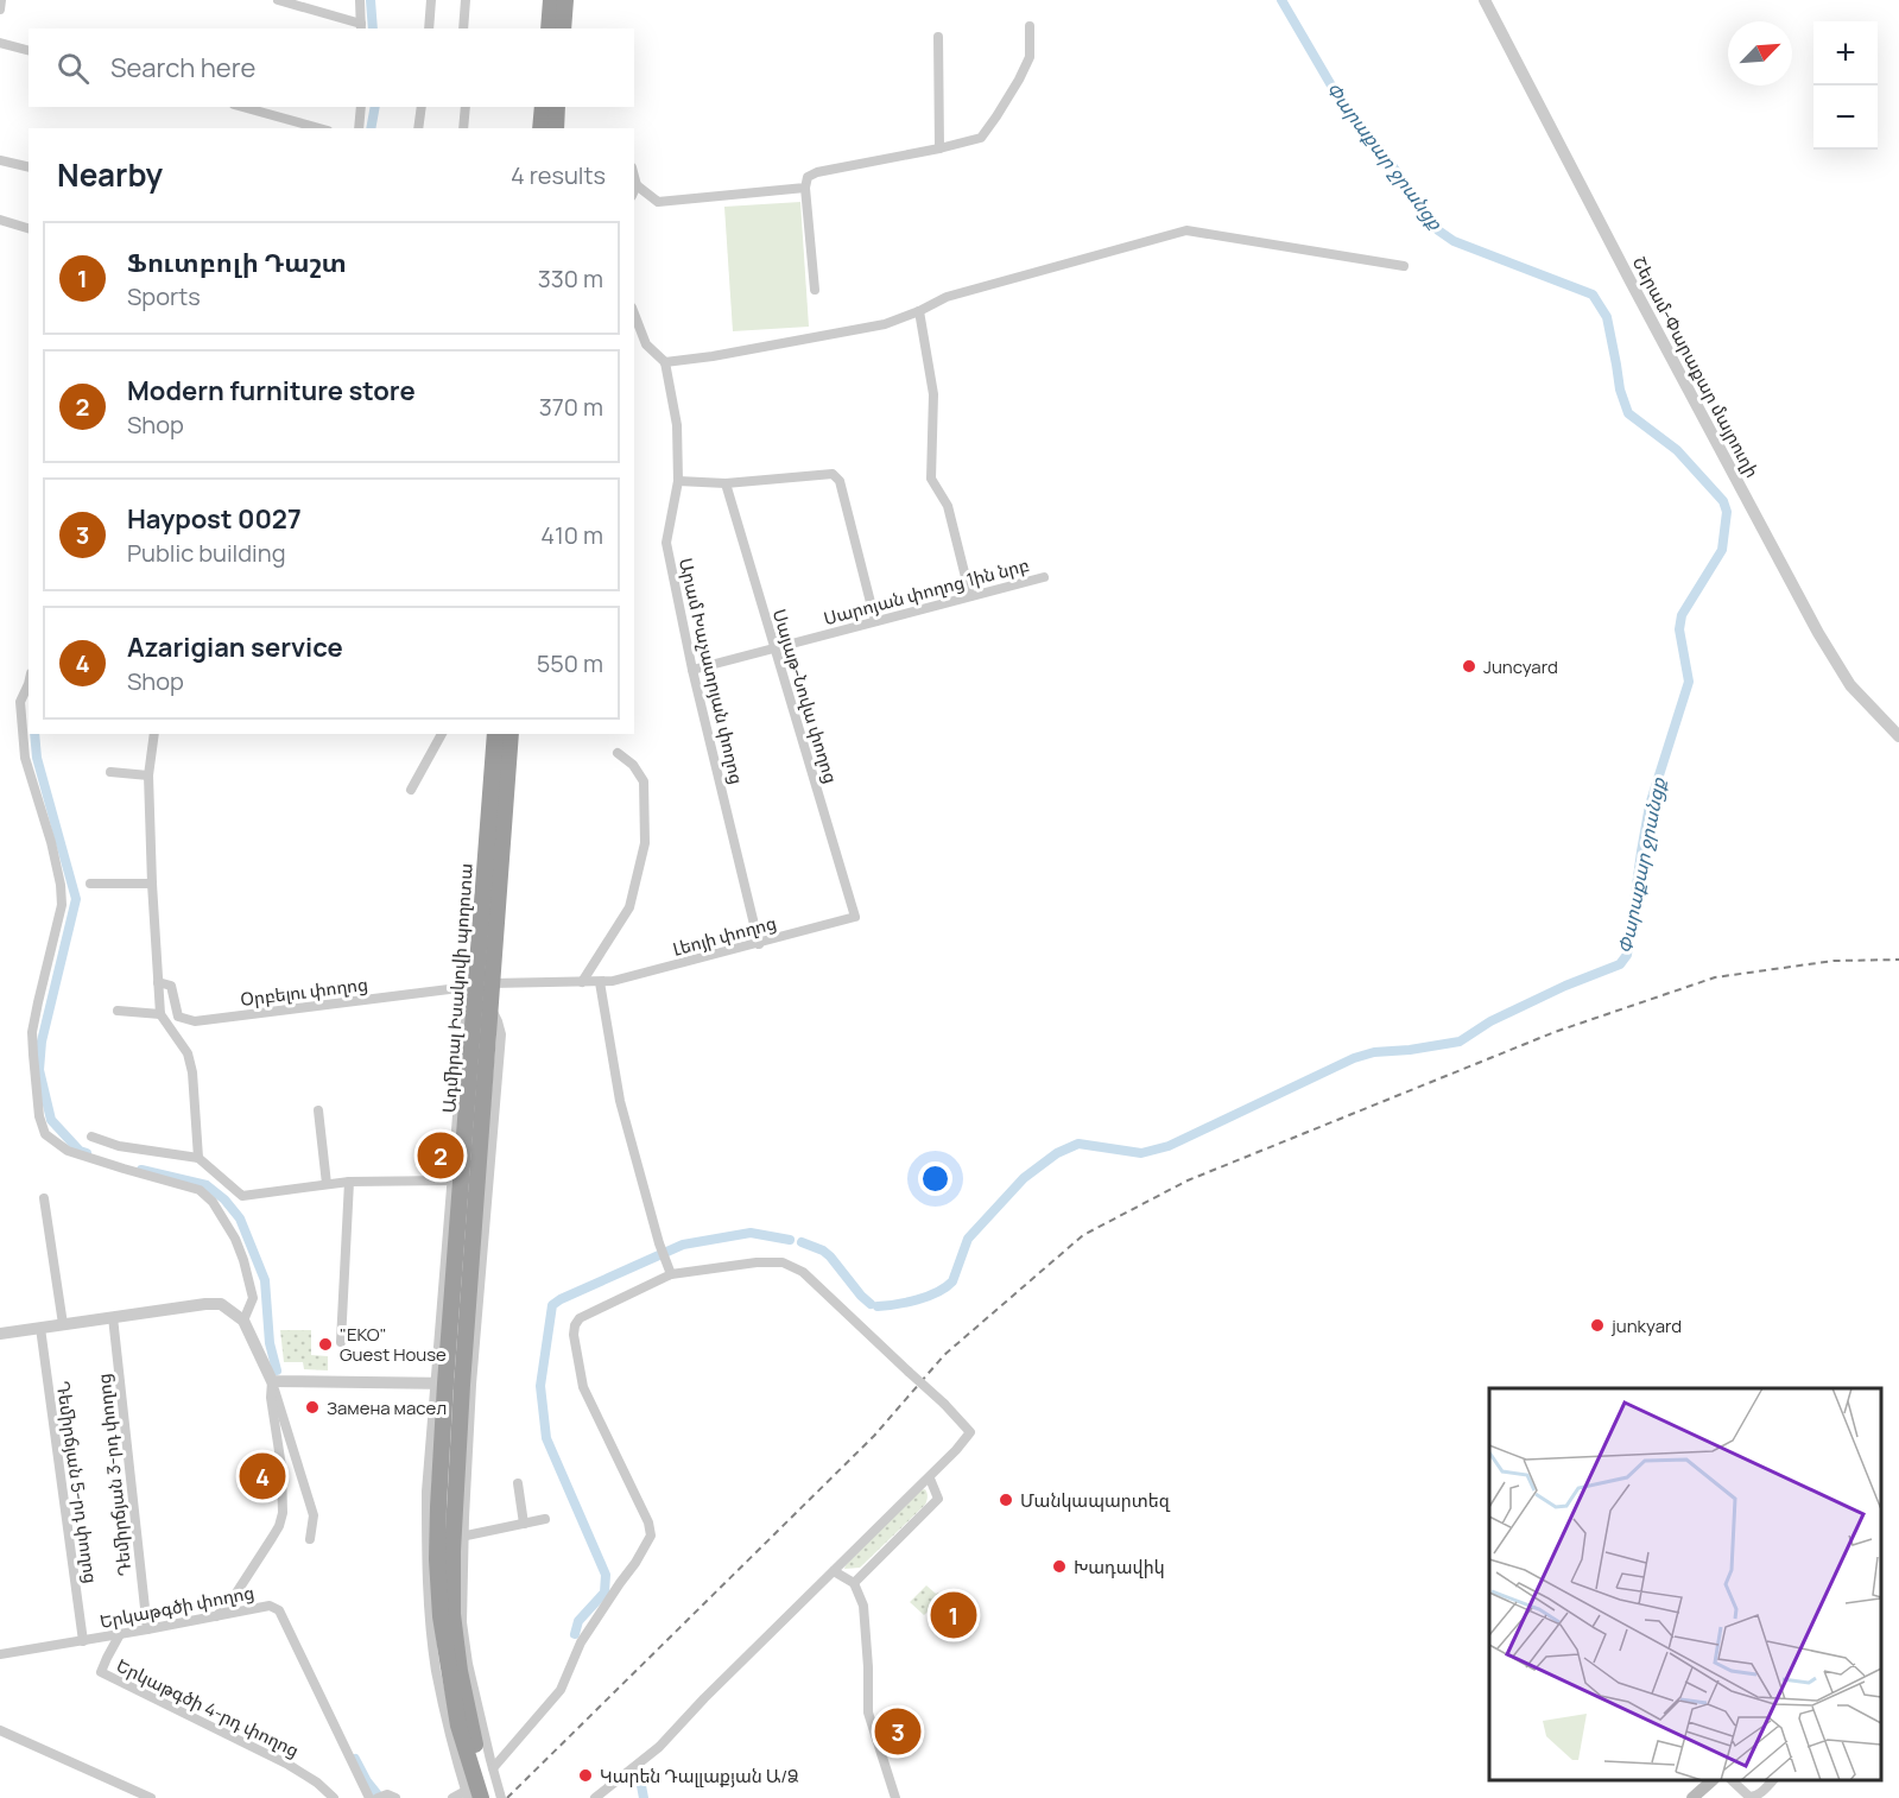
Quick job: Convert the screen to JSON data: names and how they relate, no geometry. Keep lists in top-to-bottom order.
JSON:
{
  "streets": {
    "highway": ["Ադմիրալ Իսակովի պողոտա"],
    "street": [
      "Շերամ-Փարաքար մայրուղի",
      "Սարոյան փողոց 1ին նրբ",
      "Արամ Խաչատրյան փողոց",
      "Սայաթ-Նովա փողոց",
      "Լեոյի փողոց",
      "Օրբելու փողոց",
      "Դեմիրճյան 3-րդ փողոց",
      "Դեմիրճյան 5-րդ փողոց",
      "Երկաթգծի փողոց",
      "Երկաթգծի 4-րդ փողոց"
    ]
  },
  "crossings": [
    ["Սարոյան փողոց 1ին նրբ", "Արամ Խաչատրյան փողոց"],
    ["Սարոյան փողոց 1ին նրբ", "Սայաթ-Նովա փողոց"],
    ["Արամ Խաչատրյան փողոց", "Լեոյի փողոց"],
    ["Սայաթ-Նովա փողոց", "Լեոյի փողոց"],
    ["Լեոյի փողոց", "Ադմիրալ Իսակովի պողոտա"],
    ["Լեոյի փողոց", "Օրբելու փողոց"],
    ["Ադմիրալ Իսակովի պողոտա", "Օրբելու փողոց"],
    ["Դեմիրճյան 3-րդ փողոց", "Երկաթգծի փողոց"],
    ["Դեմիրճյան 5-րդ փողոց", "Երկաթգծի փողոց"],
    ["Երկաթգծի փողոց", "Երկաթգծի 4-րդ փողոց"]
  ],
  "water": ["Փարաքար ջրանցք"],
  "places": [
    "Juncyard",
    "junkyard",
    "\"ЕКО\" Guest House",
    "Замена масел",
    "Մանկապարտեզ",
    "Խադավիկ",
    "Կարեն Դալլաքյան Ա/Ձ"
  ],
  "north": "top right",
  "page": {
    "map_buttons": ["+", "−"],
    "search": "Search here",
    "heading": ["Nearby", "4 results"],
    "list": [
      {
        "mark": "1",
        "name": "Ֆուտբոլի Դաշտ",
        "note": "Sports",
        "value": "330 m"
      },
      {
        "mark": "2",
        "name": "Modern furniture store",
        "note": "Shop",
        "value": "370 m"
      },
      {
        "mark": "3",
        "name": "Haypost 0027",
        "note": "Public building",
        "value": "410 m"
      },
      {
        "mark": "4",
        "name": "Azarigian service",
        "note": "Shop",
        "value": "550 m"
      }
    ],
    "pins": [
      "2",
      "4",
      "1",
      "3"
    ]
  }
}
